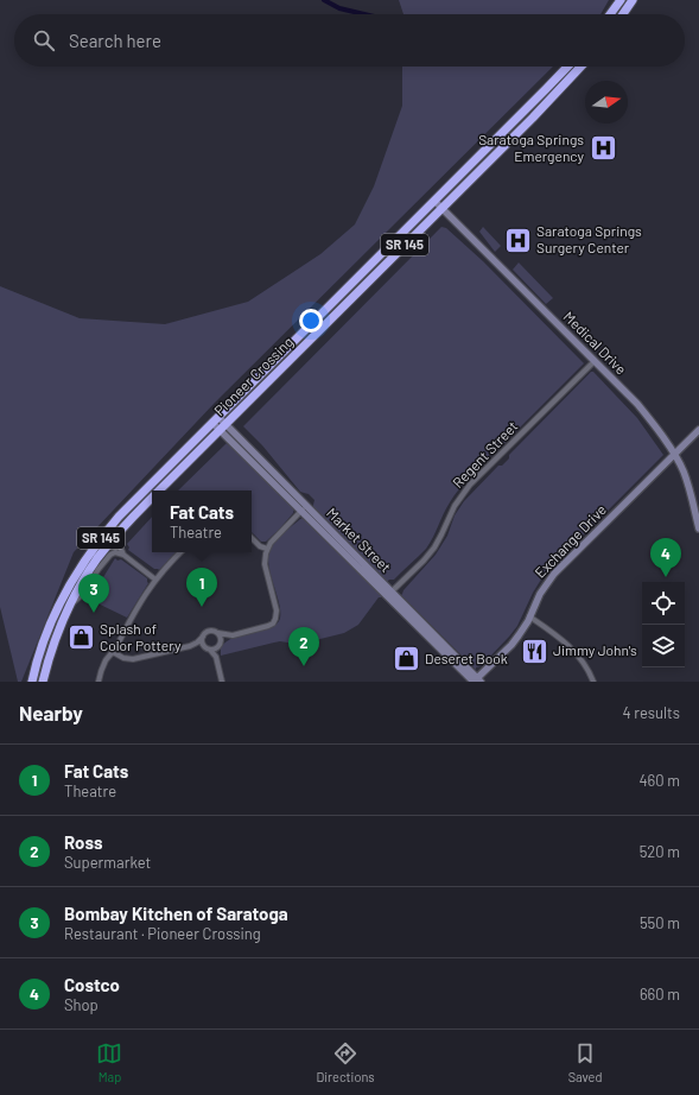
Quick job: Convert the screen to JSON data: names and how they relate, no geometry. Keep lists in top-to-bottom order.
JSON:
{
  "streets": {
    "highway": ["SR 145", "Pioneer Crossing"],
    "street": [
      "Medical Drive",
      "Regent Street",
      "Market Street",
      "Exchange Drive"
    ]
  },
  "crossings": [
    ["Medical Drive", "Pioneer Crossing"],
    ["Medical Drive", "Regent Street"],
    ["Medical Drive", "Exchange Drive"],
    ["Pioneer Crossing", "Market Street"],
    ["Regent Street", "Market Street"],
    ["Market Street", "Exchange Drive"]
  ],
  "places": {
    "hospital": ["Saratoga Springs Emergency", "Saratoga Springs Surgery Center"],
    "shop": ["Splash of Color Pottery", "Deseret Book"],
    "restaurant": ["Jimmy John's"]
  },
  "north": "right",
  "page": {
    "search": "Search here",
    "popup": ["Fat Cats", "Theatre"],
    "pins": [
      "4",
      "1",
      "3",
      "2"
    ],
    "heading": ["Nearby", "4 results"],
    "list": [
      {
        "mark": "1",
        "name": "Fat Cats",
        "note": "Theatre",
        "value": "460 m"
      },
      {
        "mark": "2",
        "name": "Ross",
        "note": "Supermarket",
        "value": "520 m"
      },
      {
        "mark": "3",
        "name": "Bombay Kitchen of Saratoga",
        "note": "Restaurant · Pioneer Crossing",
        "value": "550 m"
      },
      {
        "mark": "4",
        "name": "Costco",
        "note": "Shop",
        "value": "660 m"
      }
    ],
    "nav": ["Map", "Directions", "Saved"]
  }
}
